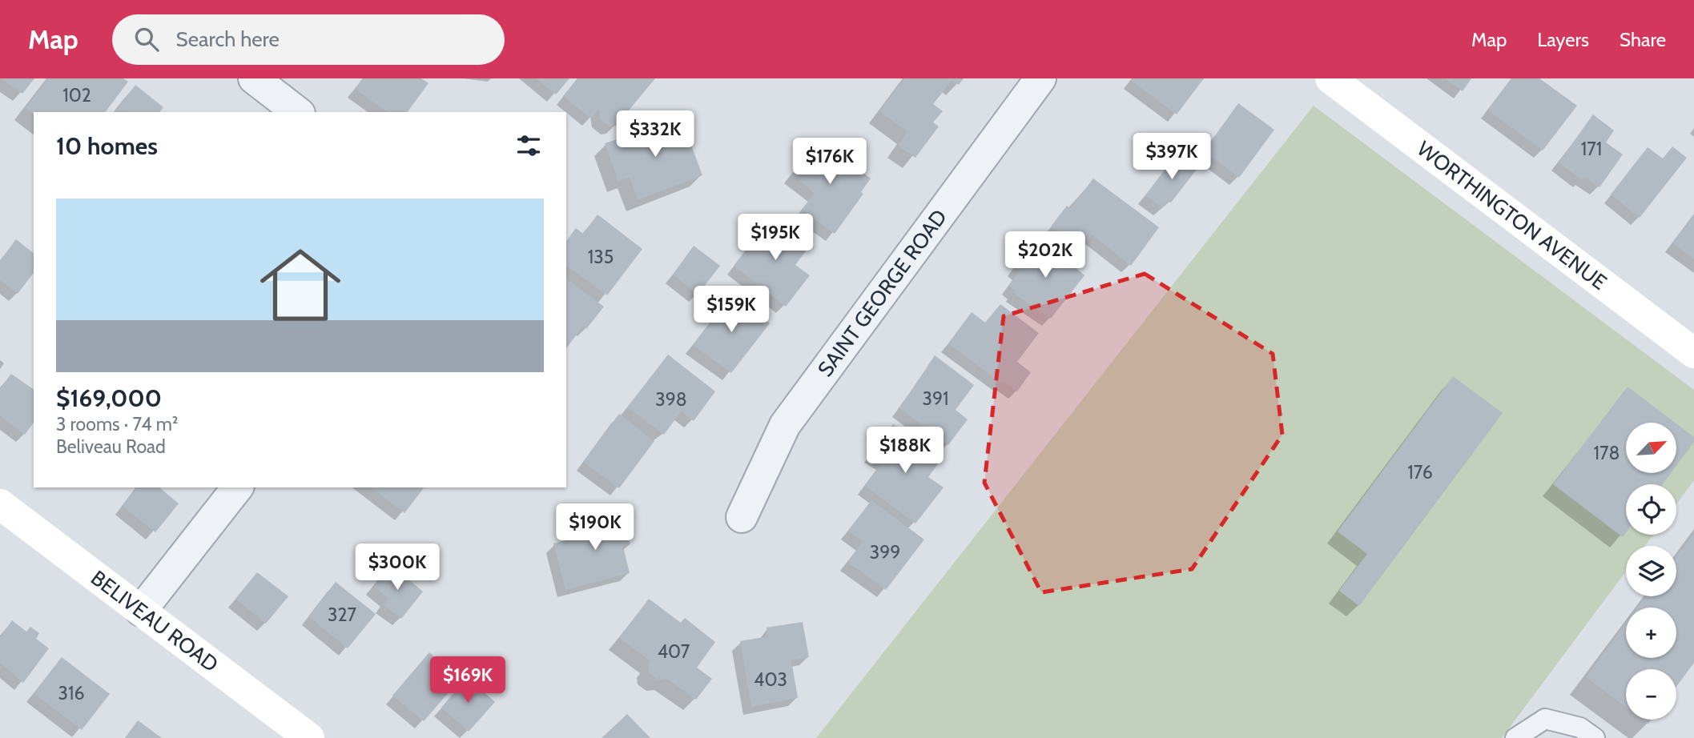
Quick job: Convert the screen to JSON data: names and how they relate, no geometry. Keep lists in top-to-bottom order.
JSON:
{
  "streets": {
    "street": ["WORTHINGTON AVENUE", "SAINT GEORGE ROAD", "BELIVEAU ROAD"]
  },
  "house_numbers": [
    "102",
    "171",
    "135",
    "391",
    "398",
    "178",
    "176",
    "399",
    "327",
    "407",
    "403",
    "316"
  ],
  "north": "top right",
  "page": {
    "header": "Map",
    "search": "Search here",
    "nav": ["Map", "Layers", "Share"],
    "price": [
      "$332K",
      "$397K",
      "$176K",
      "$195K",
      "$202K",
      "$159K",
      "$188K",
      "$190K",
      "$300K",
      "$169K"
    ],
    "heading": "10 homes",
    "list": [
      {
        "name": "$169,000",
        "note": "3 rooms · 74 m² · Beliveau Road"
      }
    ],
    "map_buttons": ["+", "−"]
  }
}
